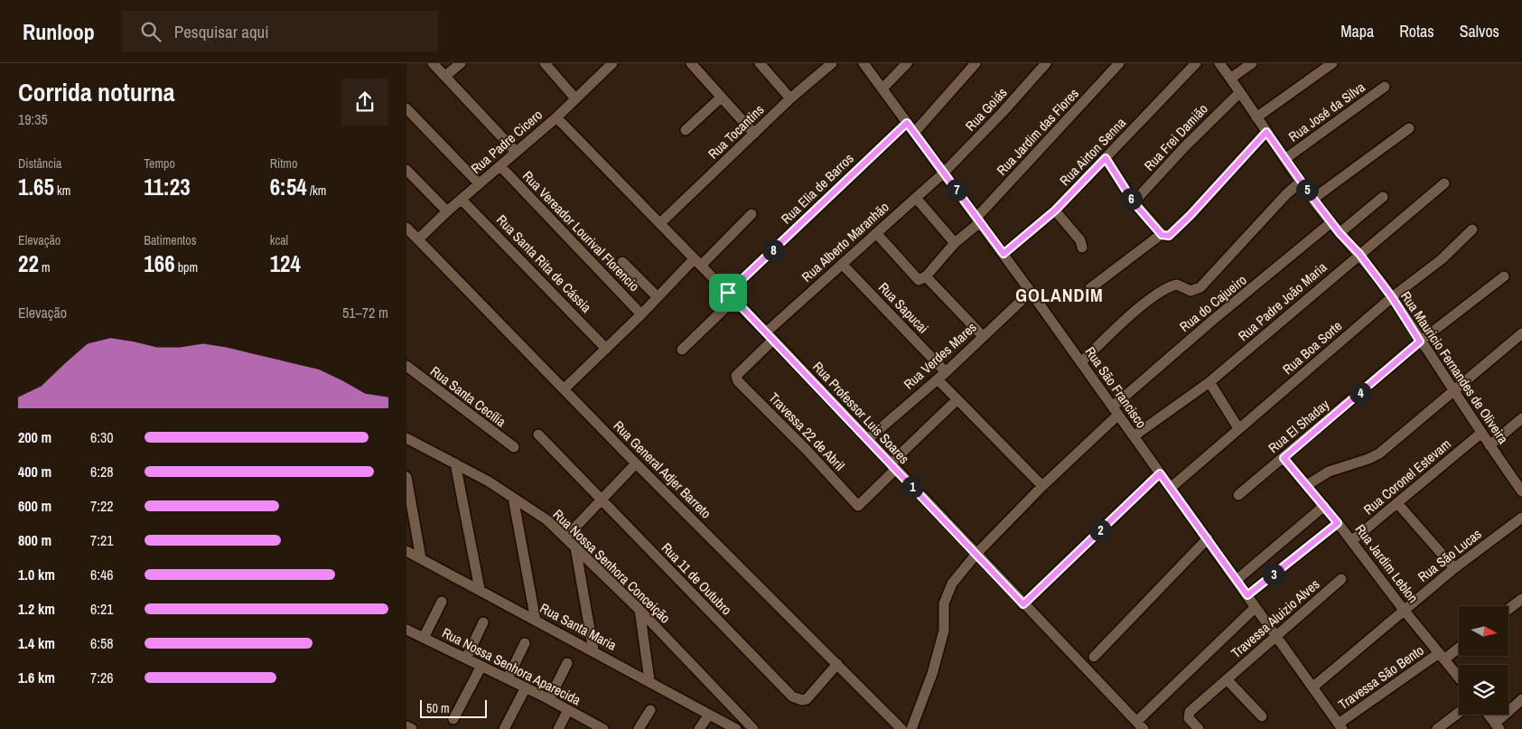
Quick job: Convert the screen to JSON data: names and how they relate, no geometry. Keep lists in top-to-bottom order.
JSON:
{
  "streets": {
    "street": [
      "Rua Goiás",
      "Rua José da Silva",
      "Rua Tocantins",
      "Rua Jardim das Flores",
      "Rua Frei Damião",
      "Rua Padre Cicero",
      "Rua Airton Senna",
      "Rua Elia de Barros",
      "Rua Vereador Lourival Florencio",
      "Rua Alberto Maranhão",
      "Rua Santa Rita de Cássia",
      "Rua Padre João Maria",
      "Rua do Cajueiro",
      "Rua Sapucai",
      "Rua Boa Sorte",
      "Rua Verdes Mares",
      "Rua Mauricio Fernandes de Oliveira",
      "Rua São Francisco",
      "Rua Santa Cecília",
      "Rua Professor Luis Soares",
      "Rua El Shaday",
      "Travessa 22 de Abril",
      "Rua General Adjer Barreto",
      "Rua Coronel Estevam",
      "Rua São Lucas",
      "Rua Jardim Leblon",
      "Rua Nossa Senhora Conceição",
      "Rua 11 de Outubro",
      "Travessa Aluizio Alves",
      "Rua Santa Maria",
      "Rua Nossa Senhora Aparecida",
      "Travessa São Bento"
    ]
  },
  "crossings": [
    ["Rua Goiás", "Rua Alberto Maranhão"],
    ["Rua Goiás", "Rua São Francisco"],
    ["Rua José da Silva", "Rua Mauricio Fernandes de Oliveira"],
    ["Rua Tocantins", "Rua Professor Luis Soares"],
    ["Rua Jardim das Flores", "Rua São Francisco"],
    ["Rua Frei Damião", "Rua Mauricio Fernandes de Oliveira"],
    ["Rua Padre Cicero", "Rua Vereador Lourival Florencio"],
    ["Rua Padre Cicero", "Rua Santa Rita de Cássia"],
    ["Rua Padre Cicero", "Rua Professor Luis Soares"],
    ["Rua Padre Cicero", "Rua General Adjer Barreto"],
    ["Rua Airton Senna", "Rua São Francisco"],
    ["Rua Elia de Barros", "Rua São Francisco"],
    ["Rua Elia de Barros", "Rua Professor Luis Soares"],
    ["Rua Alberto Maranhão", "Rua Sapucai"],
    ["Rua Alberto Maranhão", "Rua São Francisco"],
    ["Rua Alberto Maranhão", "Rua Professor Luis Soares"],
    ["Rua Alberto Maranhão", "Travessa 22 de Abril"],
    ["Rua Padre João Maria", "Rua Mauricio Fernandes de Oliveira"],
    ["Rua Padre João Maria", "Rua São Francisco"],
    ["Rua do Cajueiro", "Rua Sapucai"],
    ["Rua do Cajueiro", "Rua Mauricio Fernandes de Oliveira"],
    ["Rua do Cajueiro", "Rua São Francisco"],
    ["Rua do Cajueiro", "Rua Professor Luis Soares"],
    ["Rua Sapucai", "Rua Verdes Mares"],
    ["Rua Boa Sorte", "Rua Mauricio Fernandes de Oliveira"],
    ["Rua Boa Sorte", "Rua São Francisco"],
    ["Rua Verdes Mares", "Rua São Francisco"],
    ["Rua Verdes Mares", "Rua Professor Luis Soares"],
    ["Rua Mauricio Fernandes de Oliveira", "Rua El Shaday"],
    ["Rua Mauricio Fernandes de Oliveira", "Rua Coronel Estevam"],
    ["Rua São Francisco", "Rua São Lucas"],
    ["Rua São Francisco", "Travessa Aluizio Alves"],
    ["Rua São Francisco", "Travessa São Bento"],
    ["Rua Professor Luis Soares", "Travessa 22 de Abril"],
    ["Rua El Shaday", "Rua Jardim Leblon"],
    ["Rua General Adjer Barreto", "Rua 11 de Outubro"],
    ["Rua Coronel Estevam", "Rua Jardim Leblon"],
    ["Rua São Lucas", "Rua Jardim Leblon"],
    ["Rua Jardim Leblon", "Travessa São Bento"]
  ],
  "districts": ["GOLANDIM"],
  "scale_bar": "50 m",
  "north": "right",
  "page": {
    "header": "Runloop",
    "search": "Pesquisar aqui",
    "nav": ["Mapa", "Rotas", "Salvos"],
    "heading": ["Corrida noturna", "19:35"],
    "stats": [
      ["Distância", "1.65 km"],
      ["Tempo", "11:23"],
      ["Ritmo", "6:54 /km"],
      ["Elevação", "22 m"],
      ["Batimentos", "166 bpm"],
      ["kcal", "124"]
    ],
    "pins": [
      "5",
      "7",
      "6",
      "8",
      "4",
      "1",
      "2",
      "3"
    ],
    "chart": ["Elevação", "51–72 m"],
    "list": [
      {
        "name": "200 m",
        "note": "6:30"
      },
      {
        "name": "400 m",
        "note": "6:28"
      },
      {
        "name": "600 m",
        "note": "7:22"
      },
      {
        "name": "800 m",
        "note": "7:21"
      },
      {
        "name": "1.0 km",
        "note": "6:46"
      },
      {
        "name": "1.2 km",
        "note": "6:21"
      },
      {
        "name": "1.4 km",
        "note": "6:58"
      },
      {
        "name": "1.6 km",
        "note": "7:26"
      }
    ],
    "scale": "50 m"
  }
}
